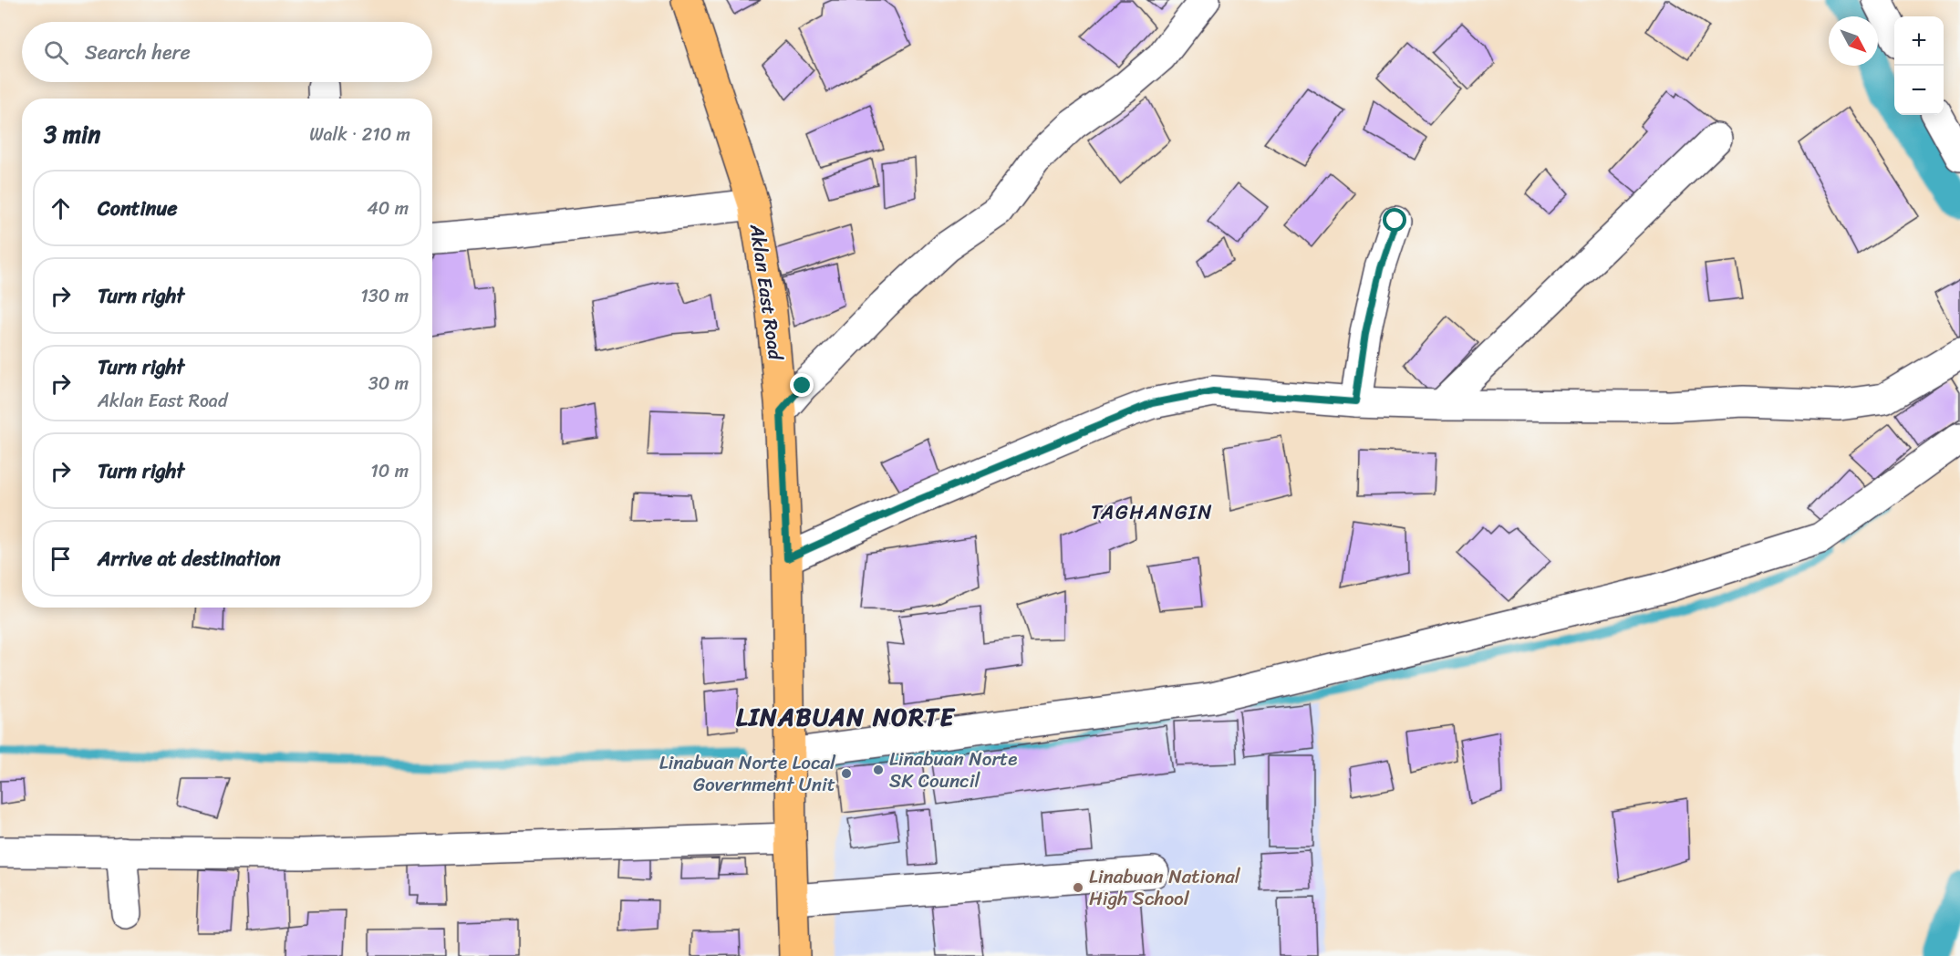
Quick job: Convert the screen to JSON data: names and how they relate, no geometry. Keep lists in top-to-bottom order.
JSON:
{
  "streets": {
    "main road": ["Aklan East Road"]
  },
  "districts": ["TAGHANGIN", "LINABUAN NORTE"],
  "places": ["Linabuan Norte SK Council", "Linabuan Norte Local Government Unit", "Linabuan National High School"],
  "north": "bottom right",
  "page": {
    "map_buttons": ["+", "−"],
    "search": "Search here",
    "heading": ["3 min", "Walk · 210 m"],
    "list": [
      ["Continue", "40 m"],
      ["Turn right", "130 m"],
      ["Turn right", "Aklan East Road", "30 m"],
      ["Turn right", "10 m"],
      "Arrive at destination"
    ]
  }
}
